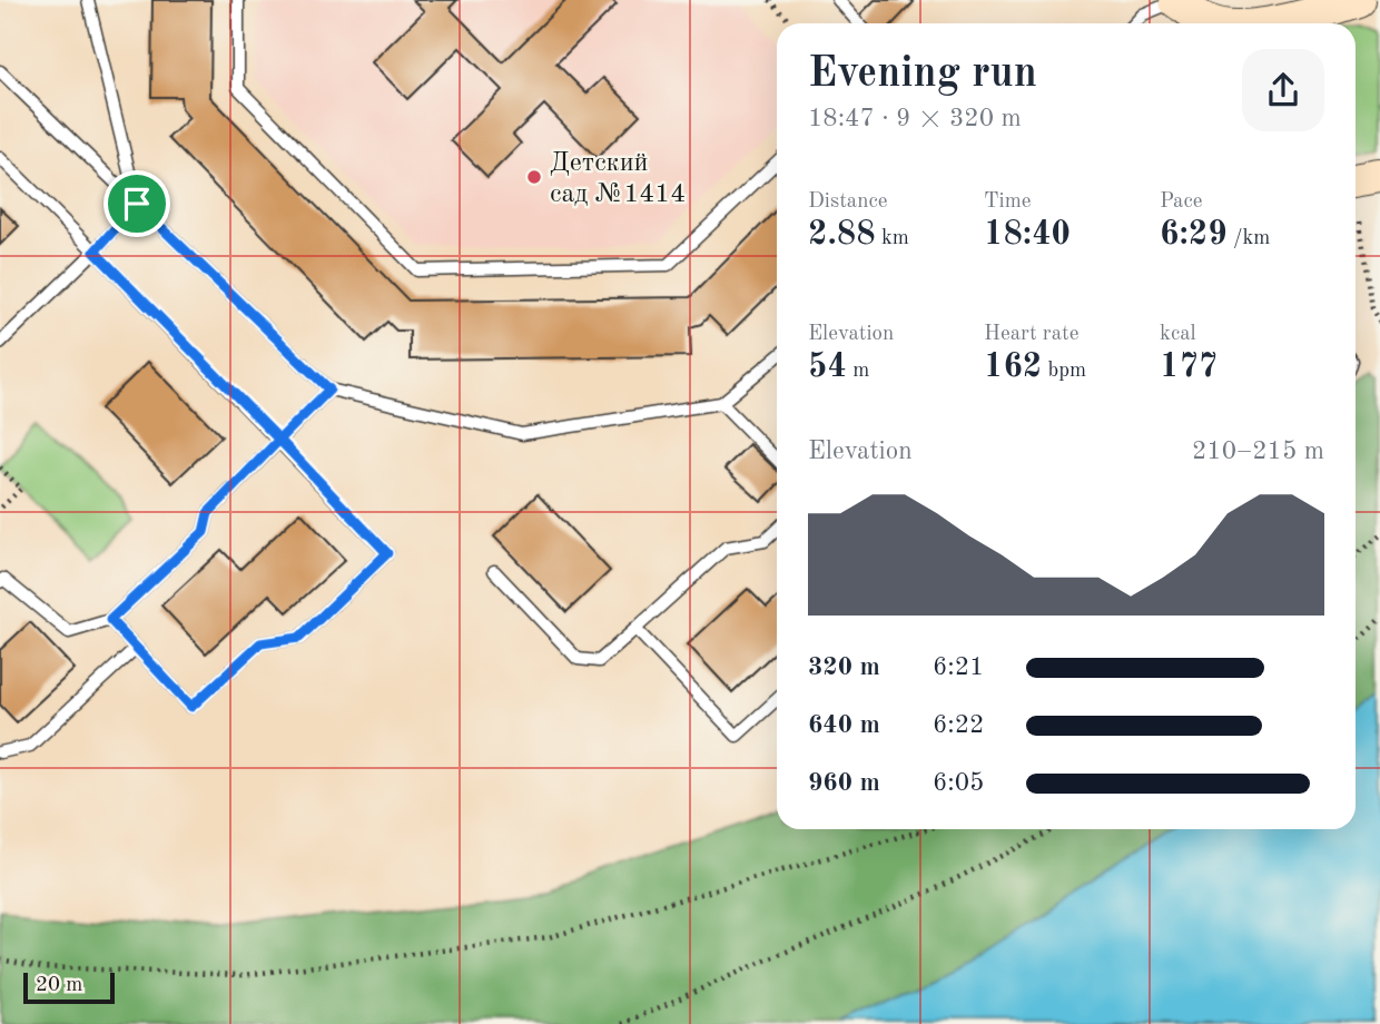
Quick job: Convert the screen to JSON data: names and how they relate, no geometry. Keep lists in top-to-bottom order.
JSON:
{
  "places": ["Детский сад №1414"],
  "scale_bar": "20 m",
  "page": {
    "heading": ["Evening run", "18:47 · 9 × 320 m"],
    "stats": [
      ["Distance", "2.88 km"],
      ["Time", "18:40"],
      ["Pace", "6:29 /km"],
      ["Elevation", "54 m"],
      ["Heart rate", "162 bpm"],
      ["kcal", "177"]
    ],
    "chart": ["Elevation", "210–215 m"],
    "list": [
      {
        "name": "320 m",
        "note": "6:21"
      },
      {
        "name": "640 m",
        "note": "6:22"
      },
      {
        "name": "960 m",
        "note": "6:05"
      }
    ],
    "scale": "20 m"
  }
}
